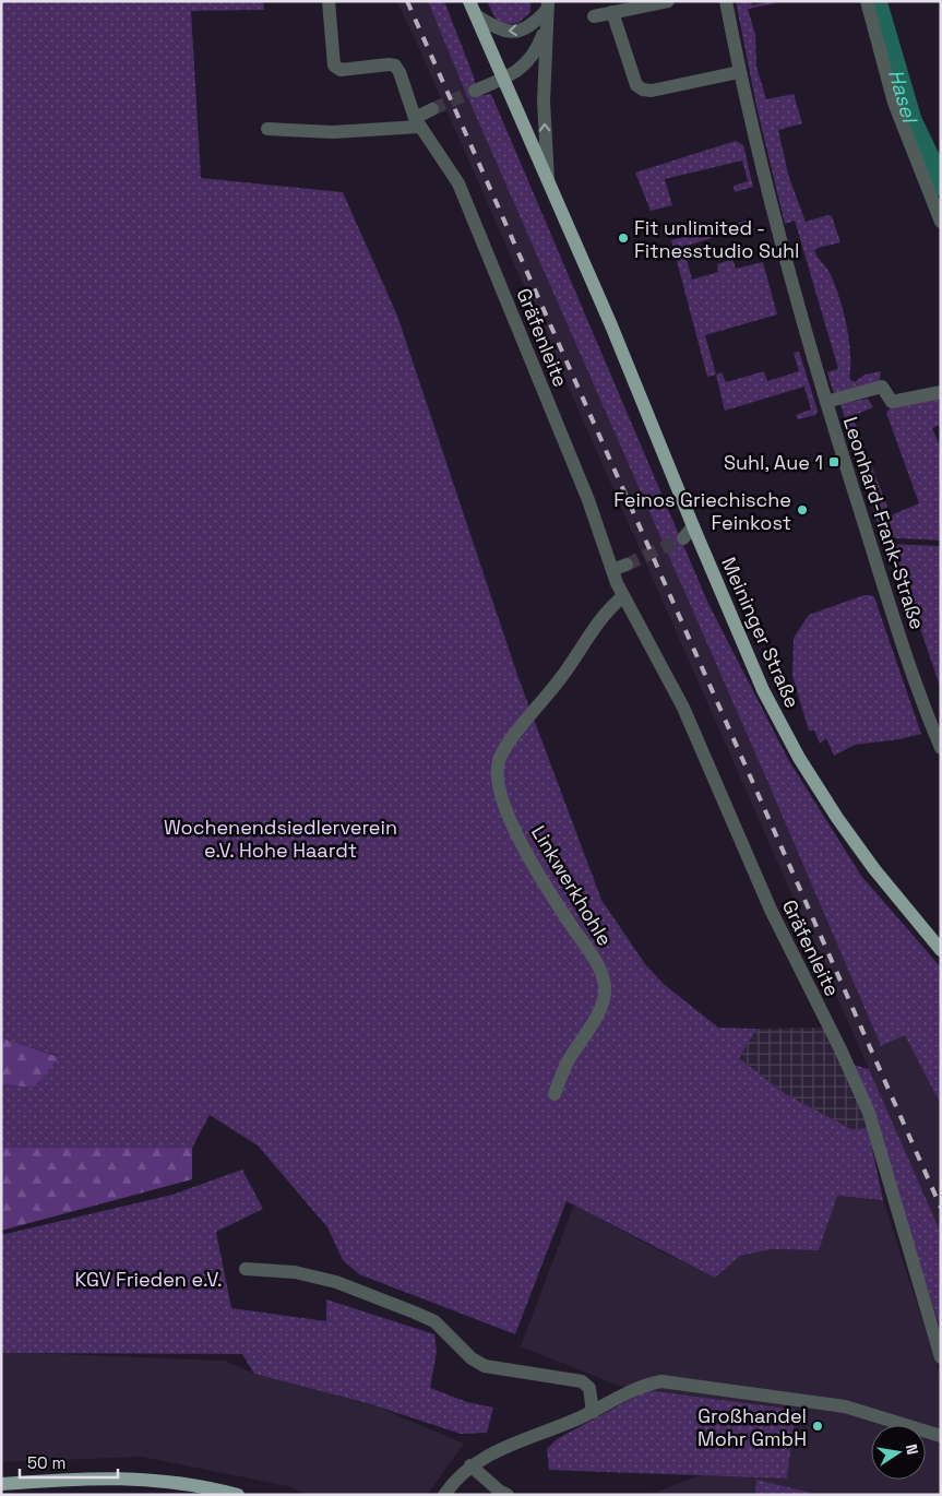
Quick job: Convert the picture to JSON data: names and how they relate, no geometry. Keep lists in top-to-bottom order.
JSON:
{
  "streets": {
    "main road": ["Meininger Straße"],
    "street": ["Gräfenleite", "Leonhard-Frank-Straße", "Linkwerkhohle"]
  },
  "crossings": [
    ["Gräfenleite", "Linkwerkhohle"]
  ],
  "water": ["Hasel"],
  "parks": ["Wochenendsiedlerverein e.V. Hohe Haardt", "KGV Frieden e.V."],
  "places": {
    "other": ["Fit unlimited - Fitnesstudio Suhl", "Feinos Griechische Feinkost", "Großhandel Mohr GmbH"],
    "transit": ["Suhl, Aue 1"]
  },
  "scale_bar": "50 m",
  "north": "right"
}
